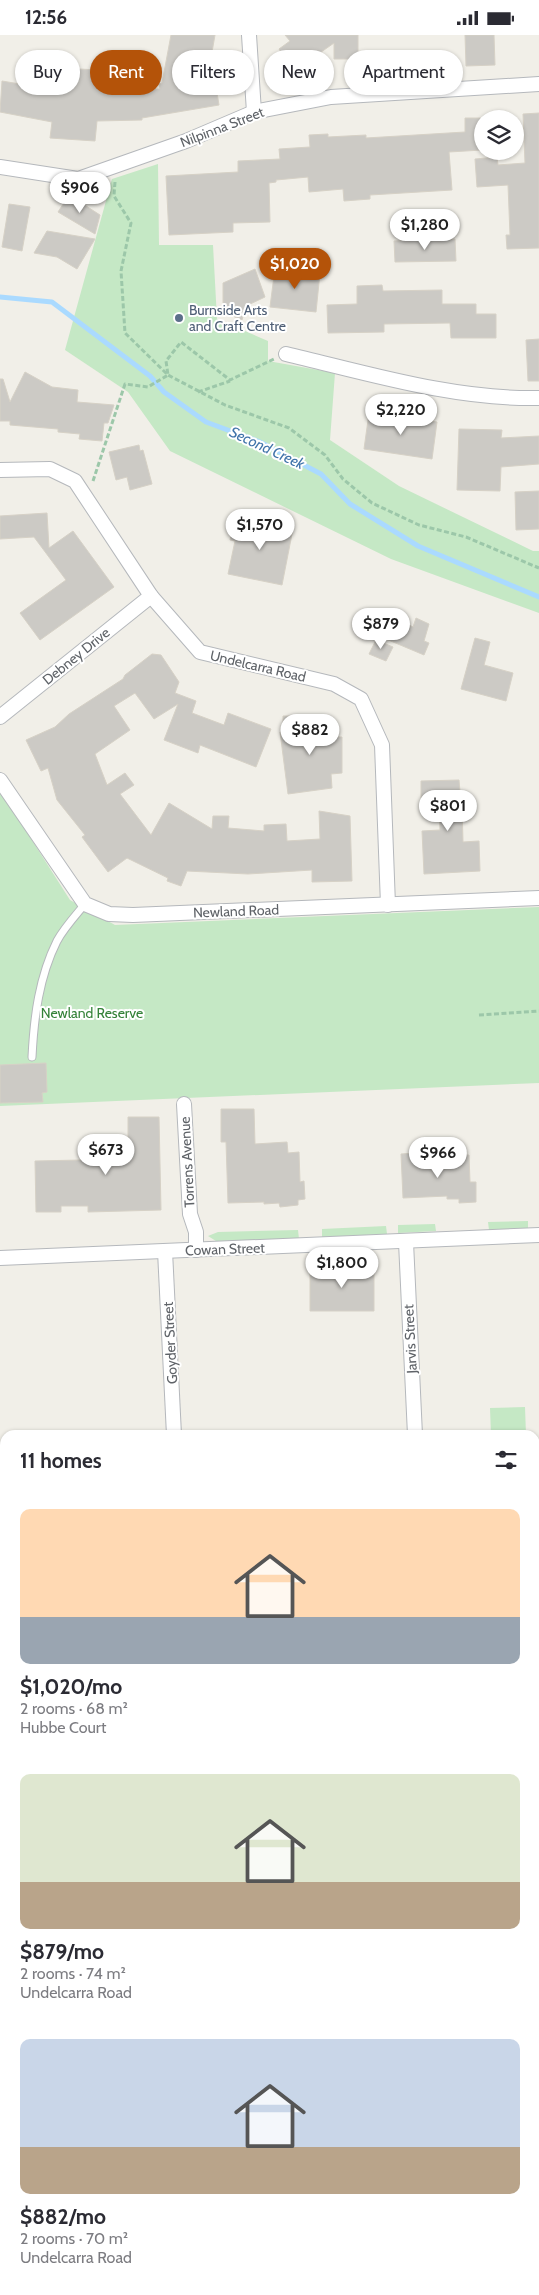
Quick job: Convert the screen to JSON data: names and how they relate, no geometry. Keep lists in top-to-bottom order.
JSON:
{
  "streets": {
    "street": [
      "Nilpinna Street",
      "Debney Drive",
      "Undelcarra Road",
      "Newland Road",
      "Torrens Avenue",
      "Cowan Street",
      "Jarvis Street",
      "Goyder Street"
    ]
  },
  "crossings": [
    ["Debney Drive", "Undelcarra Road"],
    ["Undelcarra Road", "Newland Road"],
    ["Torrens Avenue", "Cowan Street"],
    ["Cowan Street", "Jarvis Street"],
    ["Cowan Street", "Goyder Street"]
  ],
  "water": ["Second Creek"],
  "parks": ["Newland Reserve"],
  "places": ["Burnside Arts and Craft Centre"],
  "page": {
    "status": "12:56",
    "chip": [
      "Buy",
      "Rent",
      "Filters",
      "New",
      "Apartment"
    ],
    "price": [
      "$906",
      "$1,280",
      "$1,020",
      "$2,220",
      "$1,570",
      "$879",
      "$882",
      "$801",
      "$673",
      "$966",
      "$1,800"
    ],
    "heading": "11 homes",
    "list": [
      {
        "name": "$1,020/mo",
        "note": "2 rooms · 68 m² · Hubbe Court"
      },
      {
        "name": "$879/mo",
        "note": "2 rooms · 74 m² · Undelcarra Road"
      },
      {
        "name": "$882/mo",
        "note": "2 rooms · 70 m² · Undelcarra Road"
      }
    ]
  }
}
